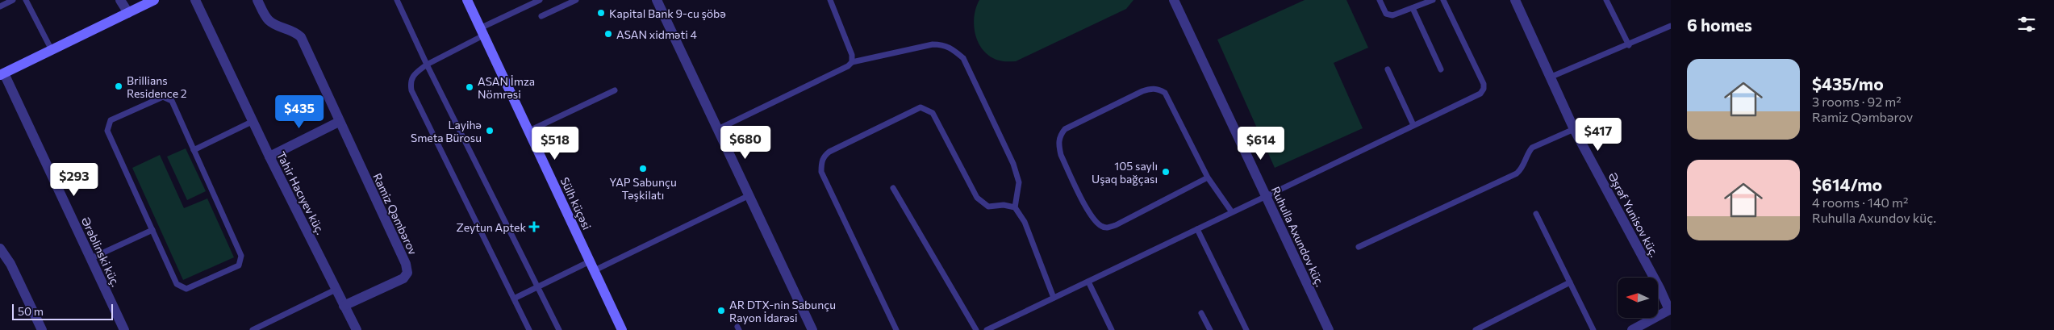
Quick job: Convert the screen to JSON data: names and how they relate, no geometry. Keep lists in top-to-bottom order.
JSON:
{
  "streets": {
    "street": [
      "Tahir Hacıyev küç.",
      "Sülh küçəsi",
      "Ramiz Qəmbərov",
      "Əşrəf Yunisov küç.",
      "Ruhulla Axundov küç.",
      "Ərəblinski küç."
    ]
  },
  "crossings": [
    ["Tahir Hacıyev küç.", "Ramiz Qəmbərov"]
  ],
  "places": {
    "other": [
      "Kapital Bank 9-cu şöbə",
      "ASAN xidməti 4",
      "Brillians Residence 2",
      "ASAN İmza Nömrəsi",
      "Layihə Smeta Bürosu",
      "YAP Sabunçu Təşkilatı",
      "105 saylı Uşaq bağçası",
      "AR DTX-nin Sabunçu Rayon İdarəsi"
    ],
    "health": ["Zeytun Aptek"]
  },
  "scale_bar": "50 m",
  "north": "left",
  "page": {
    "heading": "6 homes",
    "list": [
      {
        "name": "$435/mo",
        "note": "3 rooms · 92 m² · Ramiz Qəmbərov"
      },
      {
        "name": "$614/mo",
        "note": "4 rooms · 140 m² · Ruhulla Axundov küç."
      }
    ],
    "price": [
      "$435",
      "$417",
      "$680",
      "$518",
      "$614",
      "$293"
    ],
    "scale": "50 m"
  }
}
